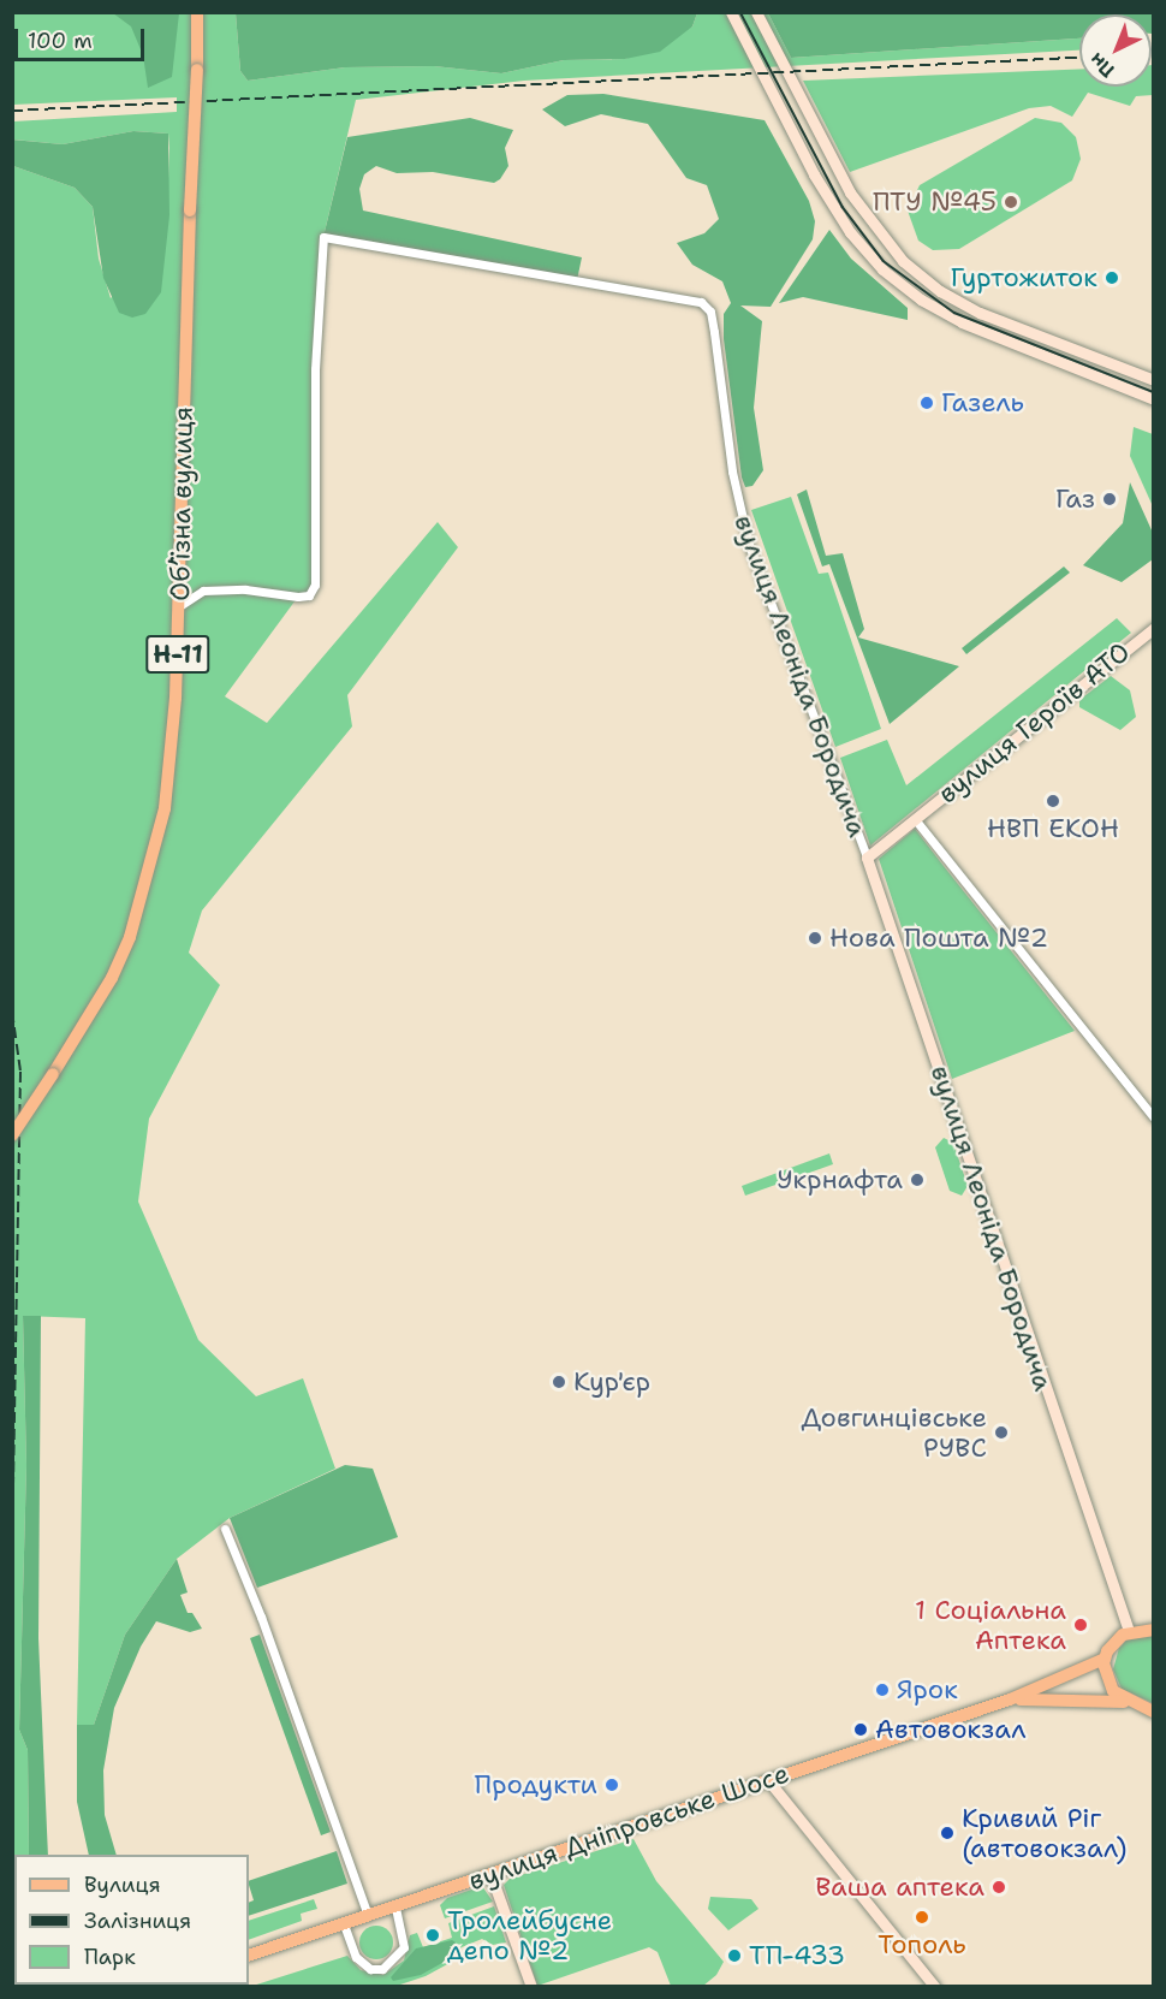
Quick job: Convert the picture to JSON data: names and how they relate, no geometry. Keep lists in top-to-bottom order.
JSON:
{
  "streets": {
    "main road": ["Обʼїзна вулиця", "Н-11", "вулиця Дніпровське Шосе"],
    "street": ["вулиця Леоніда Бородича", "вулиця Героїв АТО"]
  },
  "crossings": [
    ["Обʼїзна вулиця", "вулиця Леоніда Бородича"],
    ["вулиця Леоніда Бородича", "вулиця Героїв АТО"]
  ],
  "places": [
    "ПТУ №45",
    "Гуртожиток",
    "Газель",
    "Газ",
    "НВП ЕКОН",
    "Нова Пошта №2",
    "Укрнафта",
    "Кур'єр",
    "Довгинцівське РУВС",
    "1 Соціальна Аптека",
    "Ярок",
    "Автовокзал",
    "Продукти",
    "Кривий Ріг (автовокзал)",
    "Ваша аптека",
    "Тополь",
    "Тролейбусне депо №2",
    "ТП-433"
  ],
  "legend": ["Вулиця", "Залізниця", "Парк"],
  "scale_bar": "100 m",
  "north": "bottom left"
}
